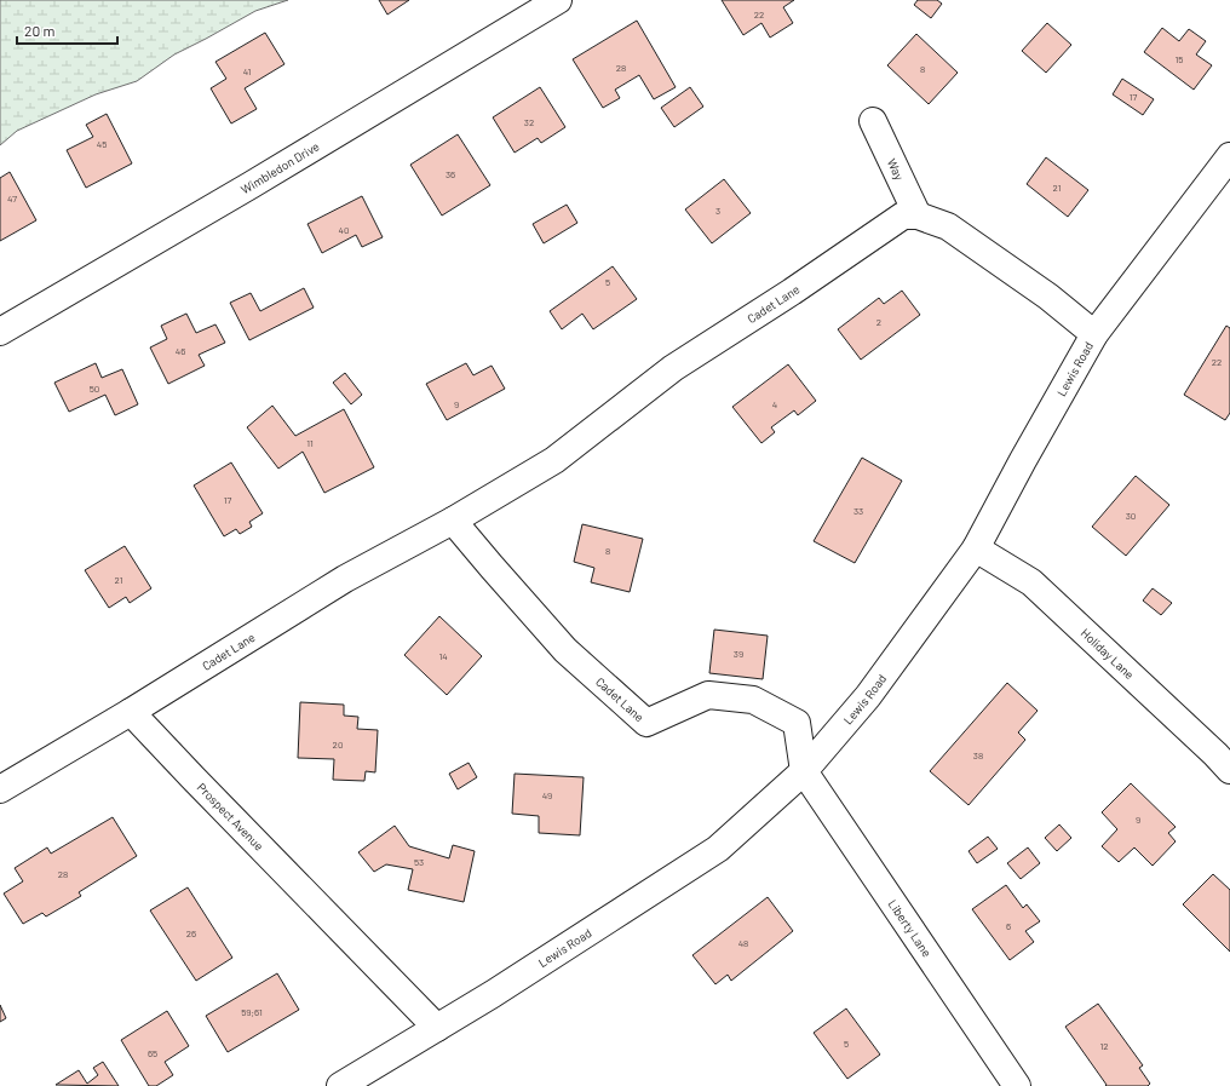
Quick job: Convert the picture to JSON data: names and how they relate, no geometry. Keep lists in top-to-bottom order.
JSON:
{
  "streets": {
    "street": [
      "Wimbledon Drive",
      "Way",
      "Cadet Lane",
      "Lewis Road",
      "Holiday Lane",
      "Prospect Avenue",
      "Liberty Lane"
    ]
  },
  "crossings": [
    ["Way", "Cadet Lane"],
    ["Cadet Lane", "Lewis Road"],
    ["Cadet Lane", "Prospect Avenue"],
    ["Cadet Lane", "Liberty Lane"],
    ["Lewis Road", "Holiday Lane"],
    ["Lewis Road", "Prospect Avenue"],
    ["Lewis Road", "Liberty Lane"]
  ],
  "house_numbers": [
    "22",
    "15",
    "28",
    "8",
    "41",
    "17",
    "32",
    "45",
    "36",
    "21",
    "47",
    "3",
    "40",
    "5",
    "2",
    "46",
    "22",
    "50",
    "9",
    "4",
    "11",
    "17",
    "33",
    "30",
    "8",
    "21",
    "39",
    "14",
    "20",
    "38",
    "49",
    "9",
    "53",
    "28",
    "6",
    "26",
    "48",
    "59;61",
    "5",
    "12",
    "65"
  ],
  "scale_bar": "20 m"
}
